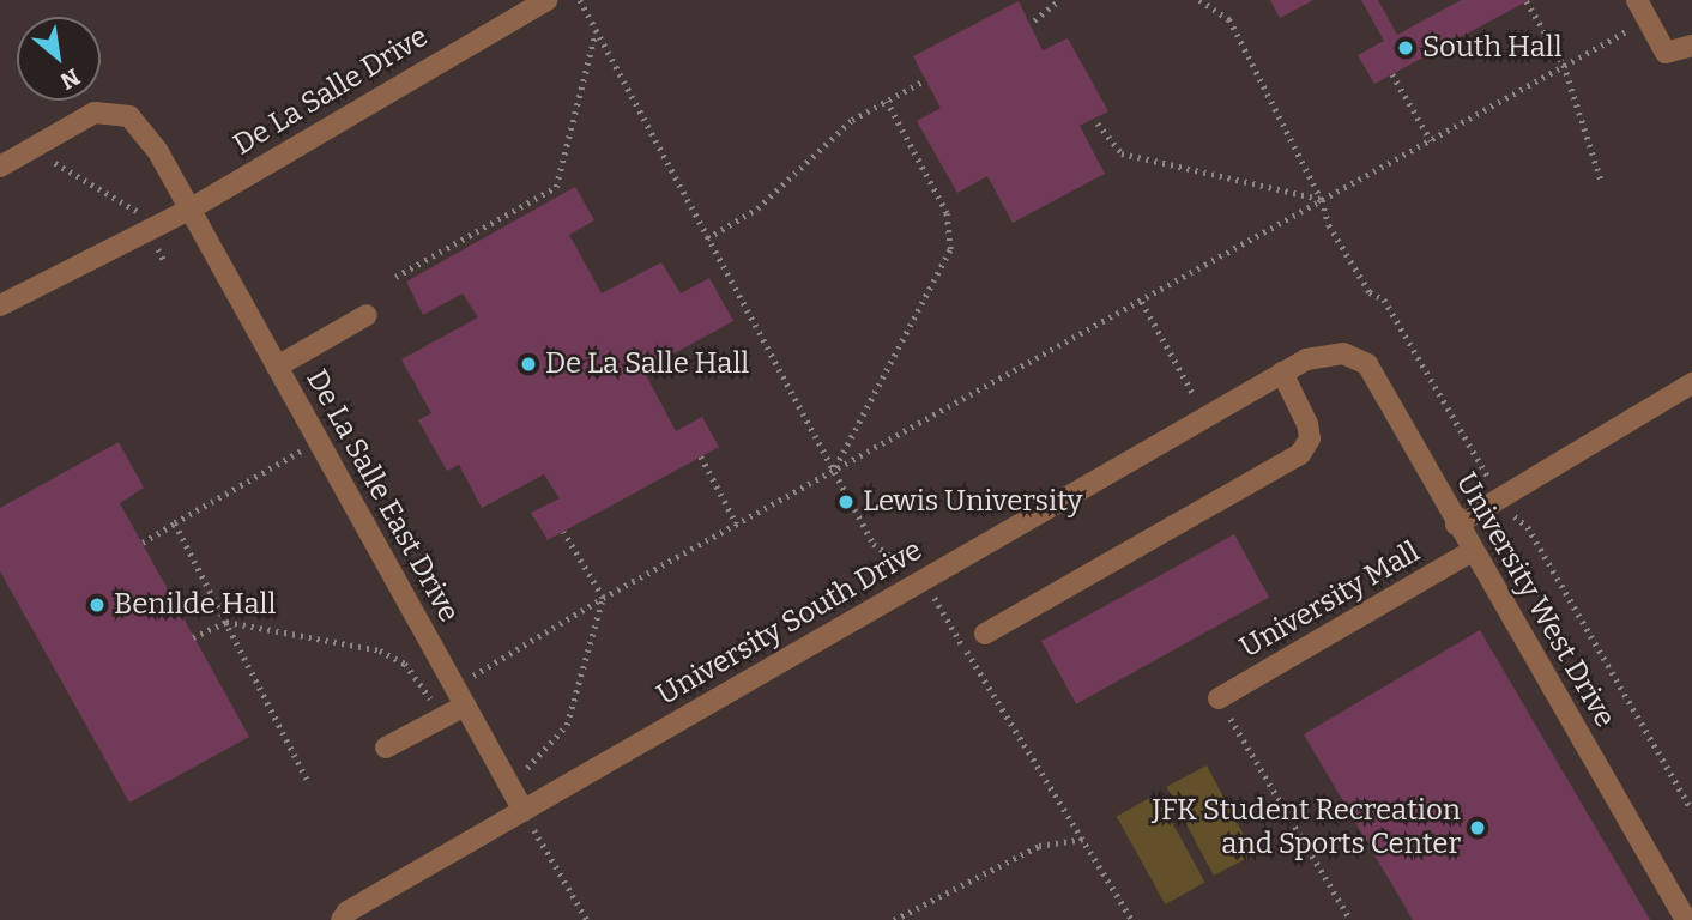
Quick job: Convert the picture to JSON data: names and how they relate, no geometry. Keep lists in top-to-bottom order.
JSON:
{
  "streets": {
    "street": [
      "De La Salle Drive",
      "De La Salle East Drive",
      "University Mall",
      "University West Drive",
      "University South Drive"
    ]
  },
  "crossings": [
    ["De La Salle Drive", "De La Salle East Drive"],
    ["De La Salle East Drive", "University South Drive"],
    ["University Mall", "University West Drive"],
    ["University West Drive", "University South Drive"]
  ],
  "places": [
    "South Hall",
    "De La Salle Hall",
    "Lewis University",
    "Benilde Hall",
    "JFK Student Recreation and Sports Center"
  ],
  "north": "bottom right"
}
